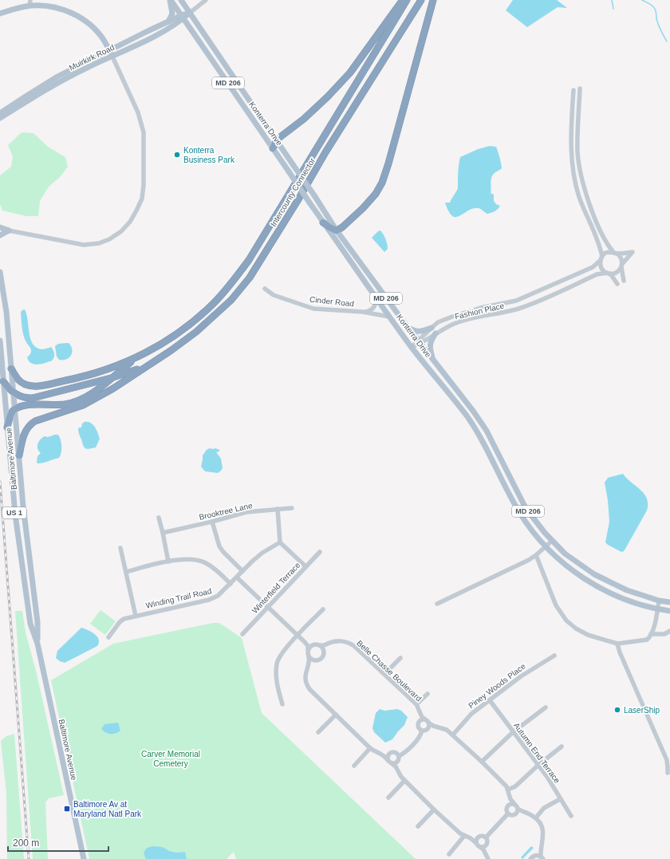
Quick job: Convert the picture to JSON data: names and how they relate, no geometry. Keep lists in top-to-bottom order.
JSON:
{
  "streets": {
    "highway": ["Intercounty Connector"],
    "main road": [
      "Muirkirk Road",
      "MD 206",
      "Konterra Drive",
      "Baltimore Avenue",
      "US 1"
    ],
    "street": [
      "Cinder Road",
      "Fashion Place",
      "Brooktree Lane",
      "Winterfield Terrace",
      "Winding Trail Road",
      "Belle Chasse Boulevard",
      "Piney Woods Place",
      "Autumn End Terrace"
    ]
  },
  "crossings": [
    ["Muirkirk Road", "MD 206"],
    ["Muirkirk Road", "Konterra Drive"],
    ["MD 206", "Konterra Drive"],
    ["Konterra Drive", "Cinder Road"],
    ["Konterra Drive", "Fashion Place"],
    ["Winterfield Terrace", "Belle Chasse Boulevard"],
    ["Winding Trail Road", "Belle Chasse Boulevard"],
    ["Piney Woods Place", "Autumn End Terrace"]
  ],
  "parks": ["Carver Memorial Cemetery"],
  "places": {
    "other": ["Konterra Business Park", "LaserShip"],
    "transit": ["Baltimore Av at Maryland Natl Park"]
  },
  "scale_bar": "200 m"
}
